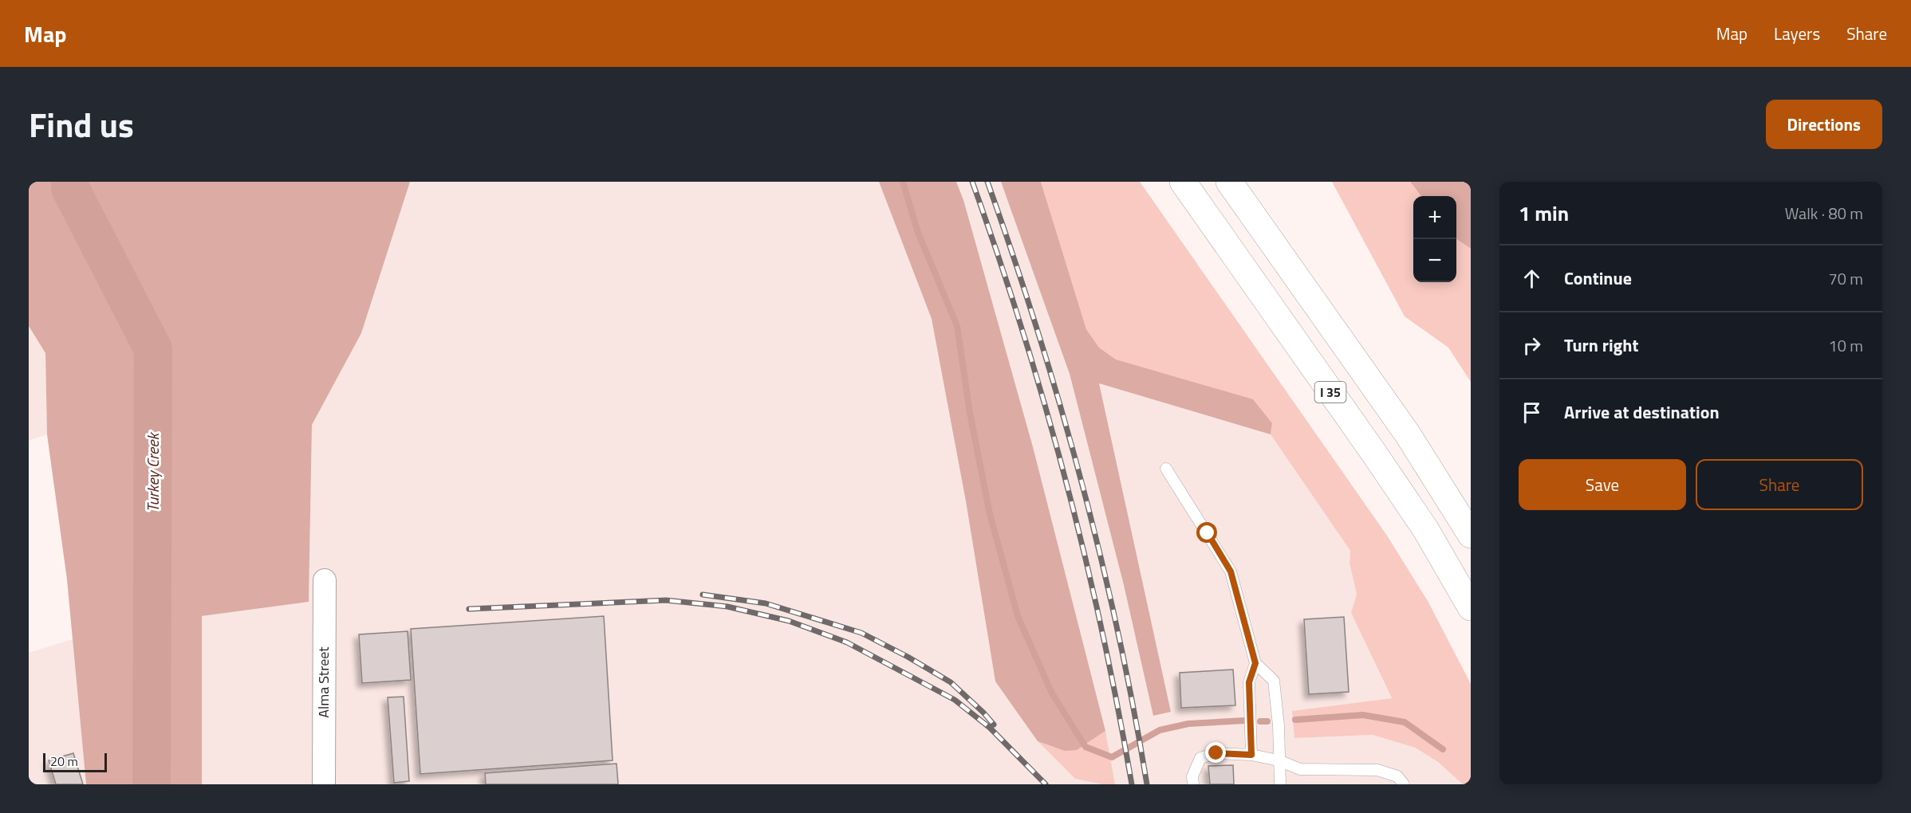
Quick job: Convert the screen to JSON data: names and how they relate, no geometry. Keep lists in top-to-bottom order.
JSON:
{
  "streets": {
    "highway": ["I 35"],
    "street": ["Alma Street"]
  },
  "water": ["Turkey Creek"],
  "scale_bar": "20 m",
  "page": {
    "header": "Map",
    "nav": ["Map", "Layers", "Share"],
    "title": "Find us",
    "buttons": [
      "Directions",
      ["Save", "Share"]
    ],
    "heading": ["1 min", "Walk · 80 m"],
    "map_buttons": ["+", "−"],
    "list": [
      ["Continue", "70 m"],
      ["Turn right", "10 m"],
      "Arrive at destination"
    ],
    "scale": "20 m"
  }
}
